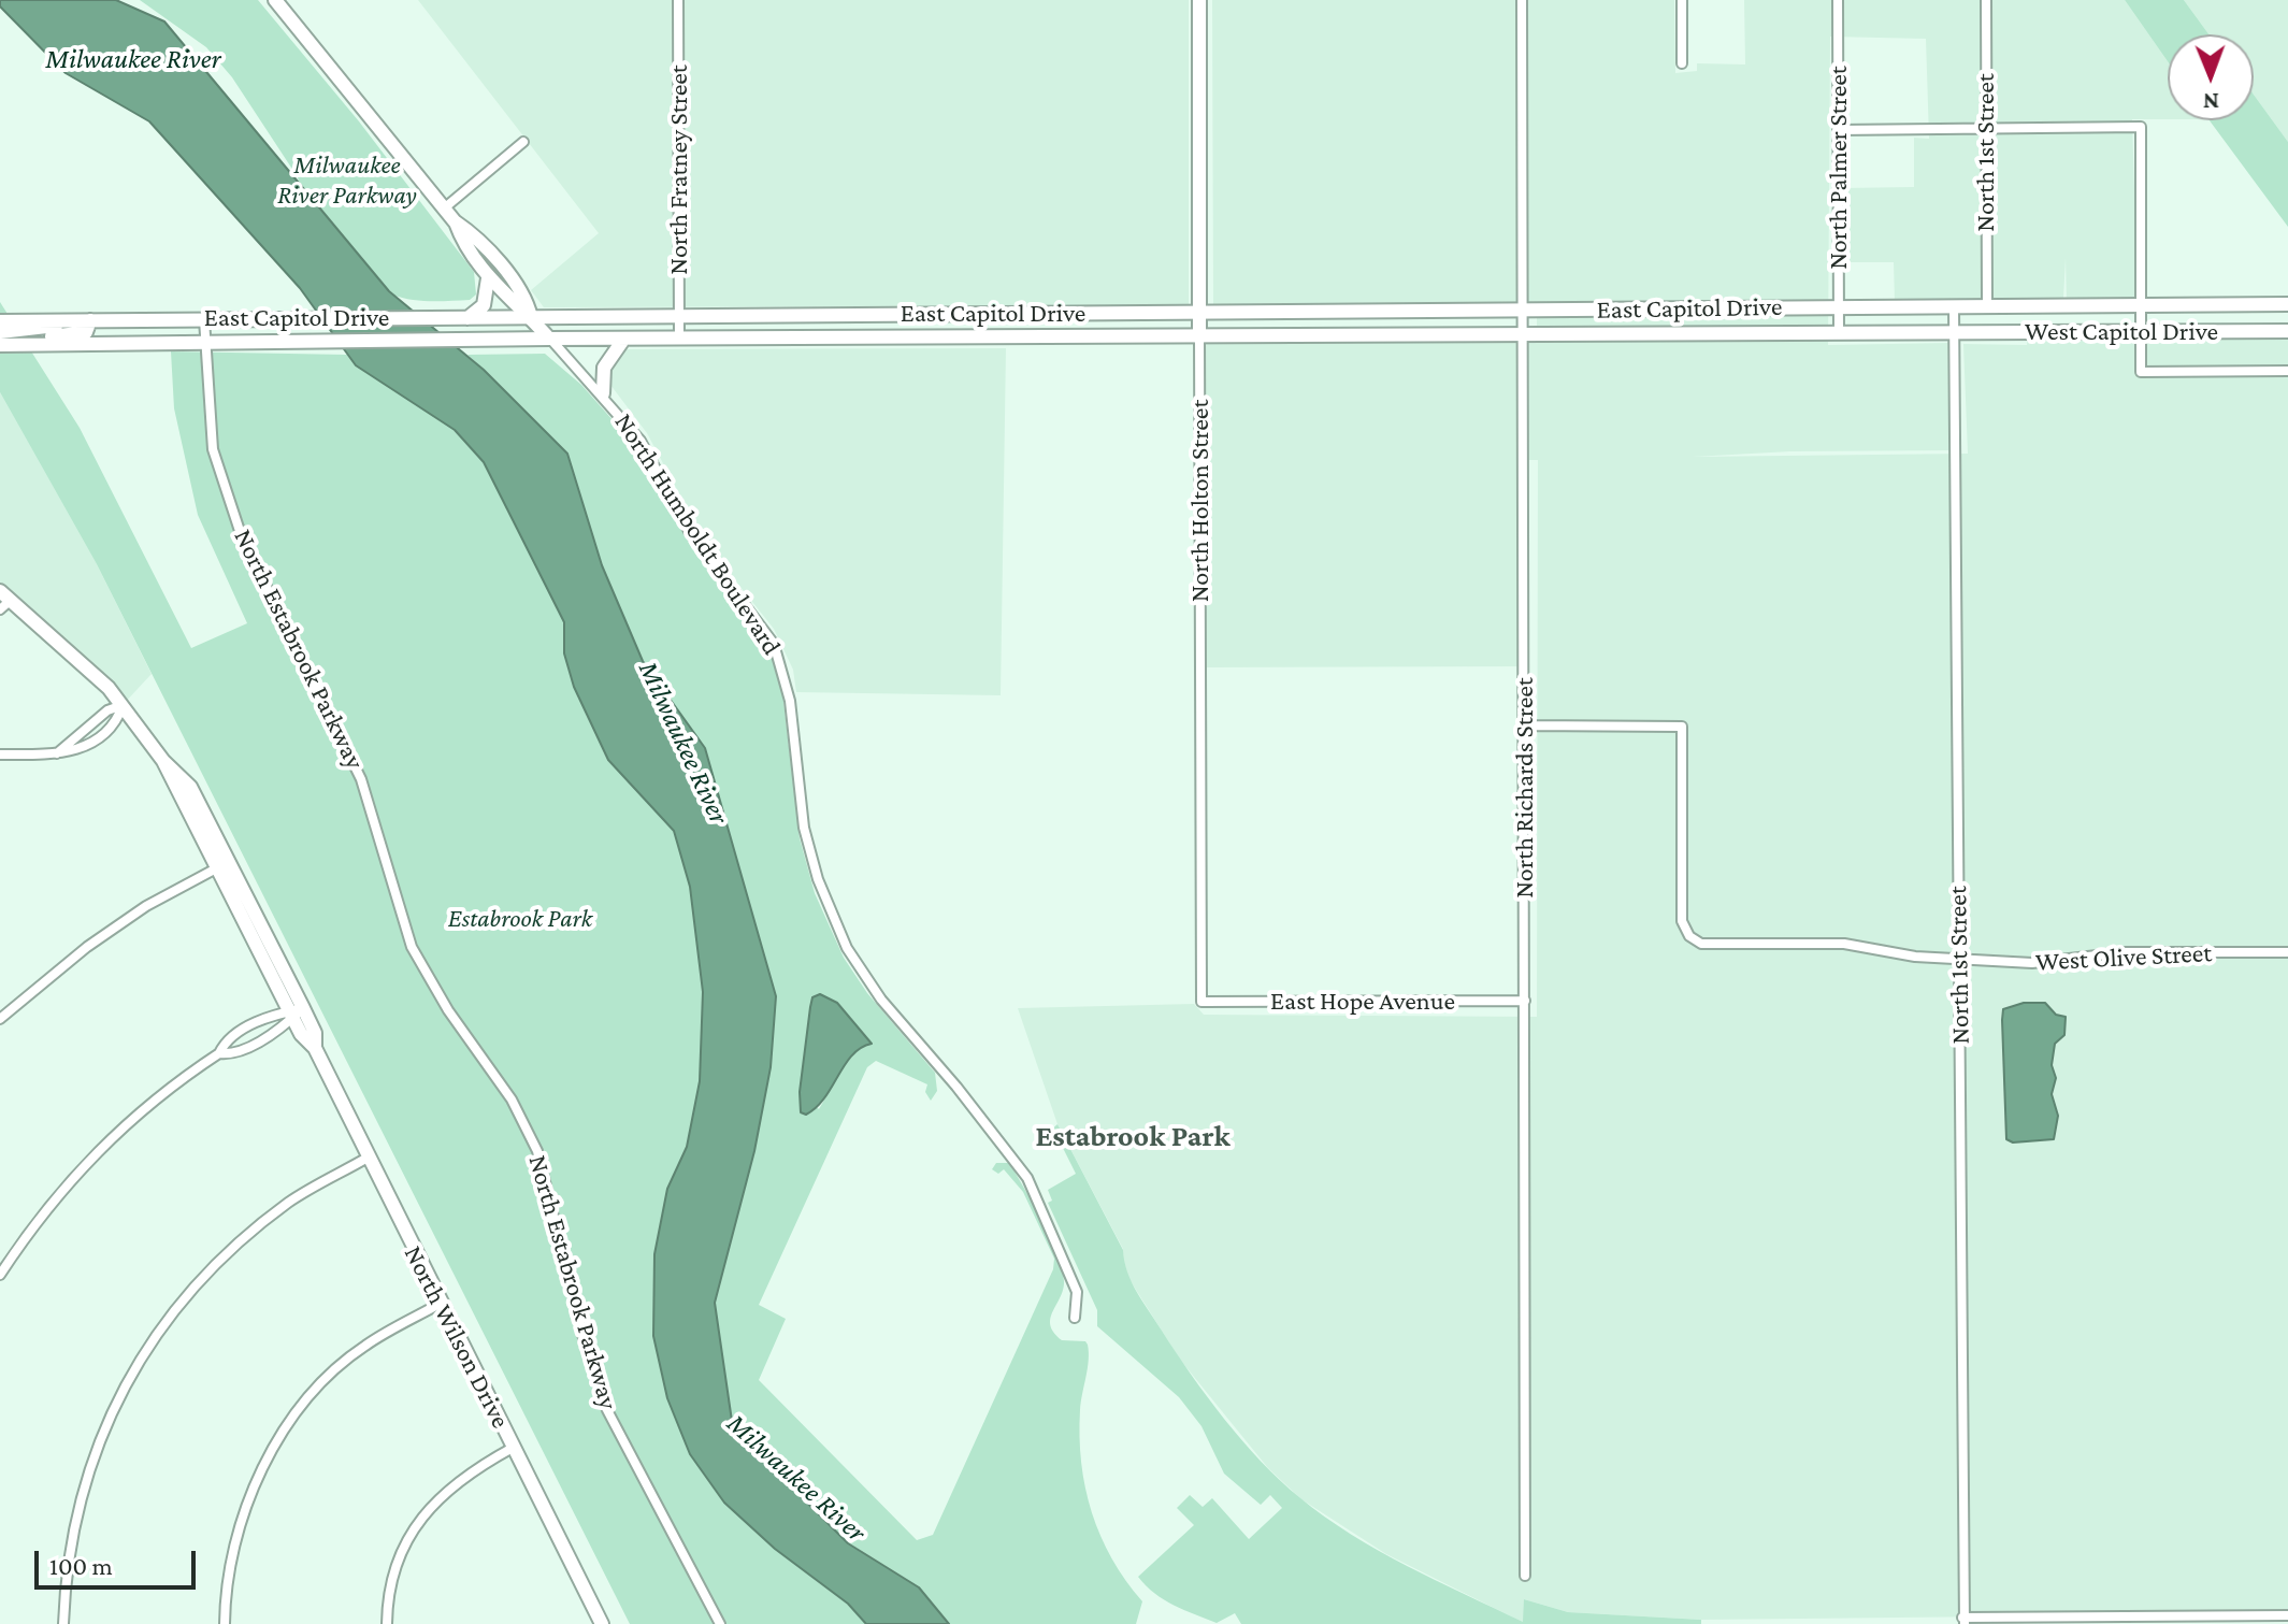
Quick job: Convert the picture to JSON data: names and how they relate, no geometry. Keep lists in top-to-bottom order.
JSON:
{
  "streets": {
    "main road": [
      "East Capitol Drive",
      "West Capitol Drive",
      "North Holton Street",
      "North Humboldt Boulevard",
      "North Wilson Drive"
    ],
    "street": [
      "North 1st Street",
      "North Palmer Street",
      "North Fratney Street",
      "North Estabrook Parkway",
      "North Richards Street",
      "West Olive Street",
      "East Hope Avenue"
    ]
  },
  "crossings": [
    ["North 1st Street", "East Capitol Drive"],
    ["North 1st Street", "West Capitol Drive"],
    ["North 1st Street", "West Olive Street"],
    ["North Palmer Street", "East Capitol Drive"],
    ["North Fratney Street", "East Capitol Drive"],
    ["East Capitol Drive", "West Capitol Drive"],
    ["East Capitol Drive", "North Holton Street"],
    ["East Capitol Drive", "North Humboldt Boulevard"],
    ["East Capitol Drive", "North Estabrook Parkway"],
    ["East Capitol Drive", "North Richards Street"],
    ["North Holton Street", "East Hope Avenue"],
    ["North Richards Street", "West Olive Street"],
    ["North Richards Street", "East Hope Avenue"]
  ],
  "districts": ["Estabrook Park"],
  "water": ["Milwaukee River"],
  "parks": ["Milwaukee River Parkway", "Estabrook Park"],
  "scale_bar": "100 m",
  "north": "bottom"
}
